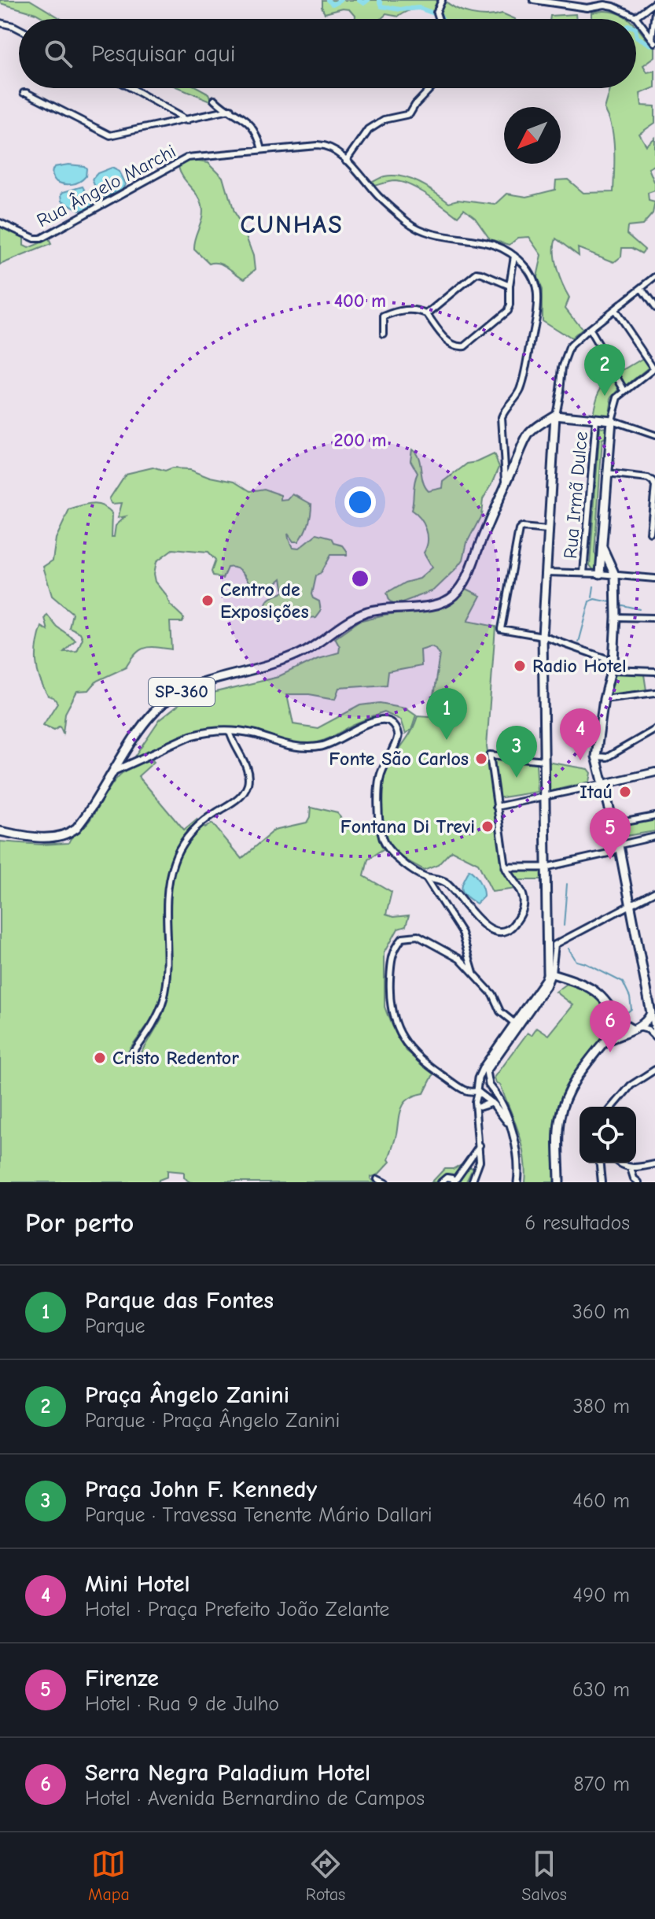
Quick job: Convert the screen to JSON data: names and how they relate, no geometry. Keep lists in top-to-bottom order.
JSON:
{
  "streets": {
    "main road": ["SP-360"],
    "street": ["Rua Ângelo Marchi", "Rua Irmã Dulce"]
  },
  "crossings": [
    ["Rua Ângelo Marchi", "SP-360"]
  ],
  "districts": ["CUNHAS"],
  "places": [
    "Centro de Exposições",
    "Radio Hotel",
    "Fonte São Carlos",
    "Itaú",
    "Fontana Di Trevi",
    "Cristo Redentor"
  ],
  "north": "bottom left",
  "page": {
    "search": "Pesquisar aqui",
    "pins": [
      "2",
      "1",
      "4",
      "3",
      "5",
      "6"
    ],
    "heading": ["Por perto", "6 resultados"],
    "list": [
      {
        "mark": "1",
        "name": "Parque das Fontes",
        "note": "Parque",
        "value": "360 m"
      },
      {
        "mark": "2",
        "name": "Praça Ângelo Zanini",
        "note": "Parque · Praça Ângelo Zanini",
        "value": "380 m"
      },
      {
        "mark": "3",
        "name": "Praça John F. Kennedy",
        "note": "Parque · Travessa Tenente Mário Dallari",
        "value": "460 m"
      },
      {
        "mark": "4",
        "name": "Mini Hotel",
        "note": "Hotel · Praça Prefeito João Zelante",
        "value": "490 m"
      },
      {
        "mark": "5",
        "name": "Firenze",
        "note": "Hotel · Rua 9 de Julho",
        "value": "630 m"
      },
      {
        "mark": "6",
        "name": "Serra Negra Paladium Hotel",
        "note": "Hotel · Avenida Bernardino de Campos",
        "value": "870 m"
      }
    ],
    "nav": ["Mapa", "Rotas", "Salvos"]
  },
  "rings": ["400 m", "200 m"]
}
